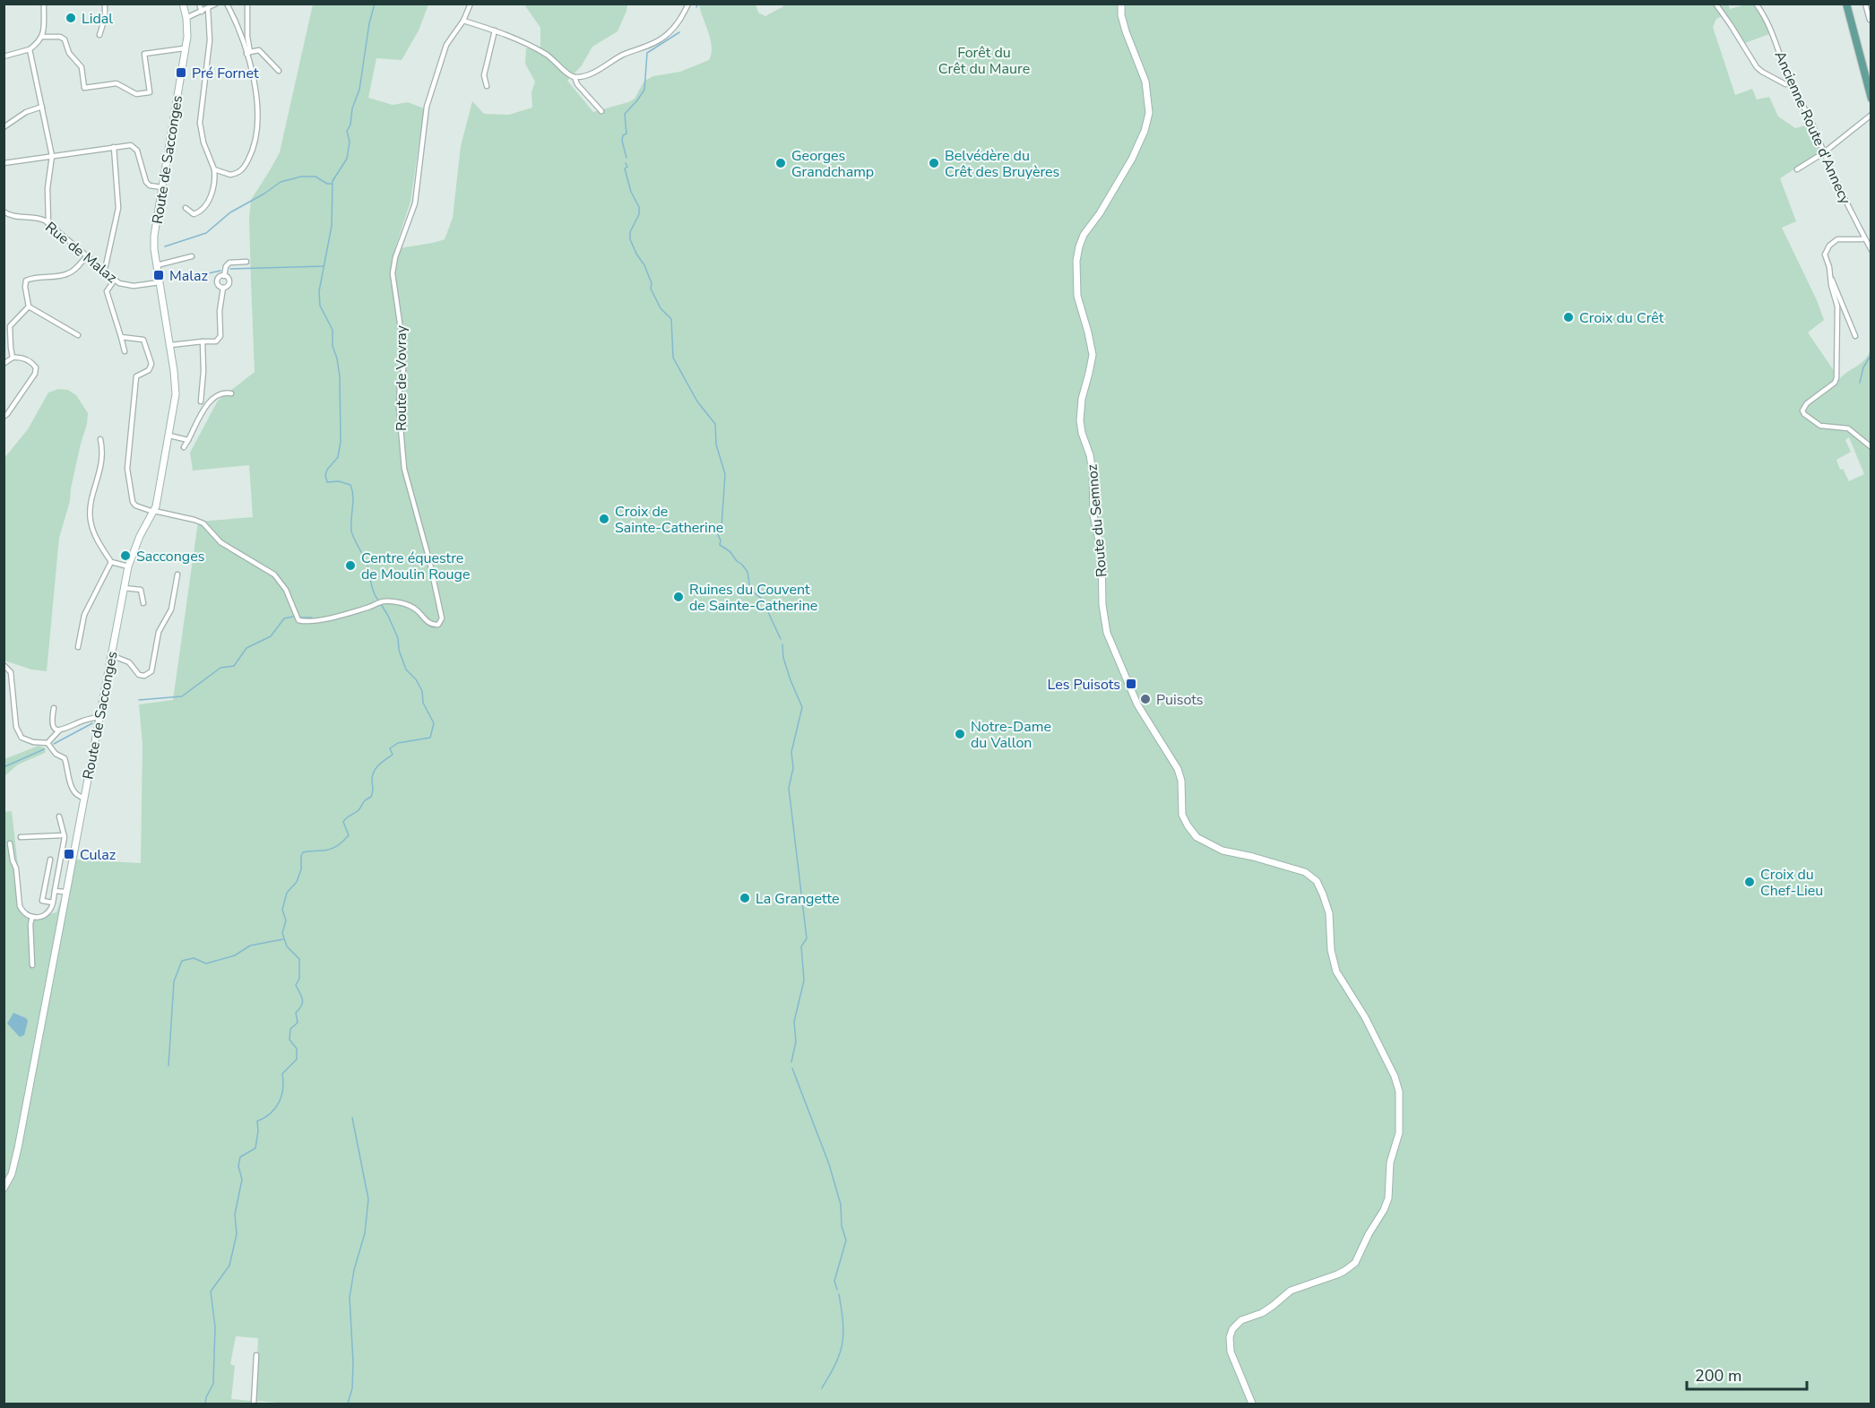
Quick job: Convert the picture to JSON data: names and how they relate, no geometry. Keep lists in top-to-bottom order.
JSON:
{
  "streets": {
    "main road": ["Route de Sacconges", "Route du Semnoz"],
    "street": ["Ancienne Route d'Annecy", "Rue de Malaz", "Route de Vovray"]
  },
  "crossings": [
    ["Route de Sacconges", "Rue de Malaz"],
    ["Route de Sacconges", "Route de Vovray"]
  ],
  "parks": ["Forêt du Crêt du Maure"],
  "places": {
    "other": [
      "Lidal",
      "Georges Grandchamp",
      "Belvédère du Crêt des Bruyères",
      "Croix du Crêt",
      "Croix de Sainte-Catherine",
      "Sacconges",
      "Centre équestre de Moulin Rouge",
      "Ruines du Couvent de Sainte-Catherine",
      "Puisots",
      "Notre-Dame du Vallon",
      "Croix du Chef-Lieu",
      "La Grangette"
    ],
    "transit": [
      "Pré Fornet",
      "Malaz",
      "Les Puisots",
      "Culaz"
    ]
  },
  "scale_bar": "200 m"
}
